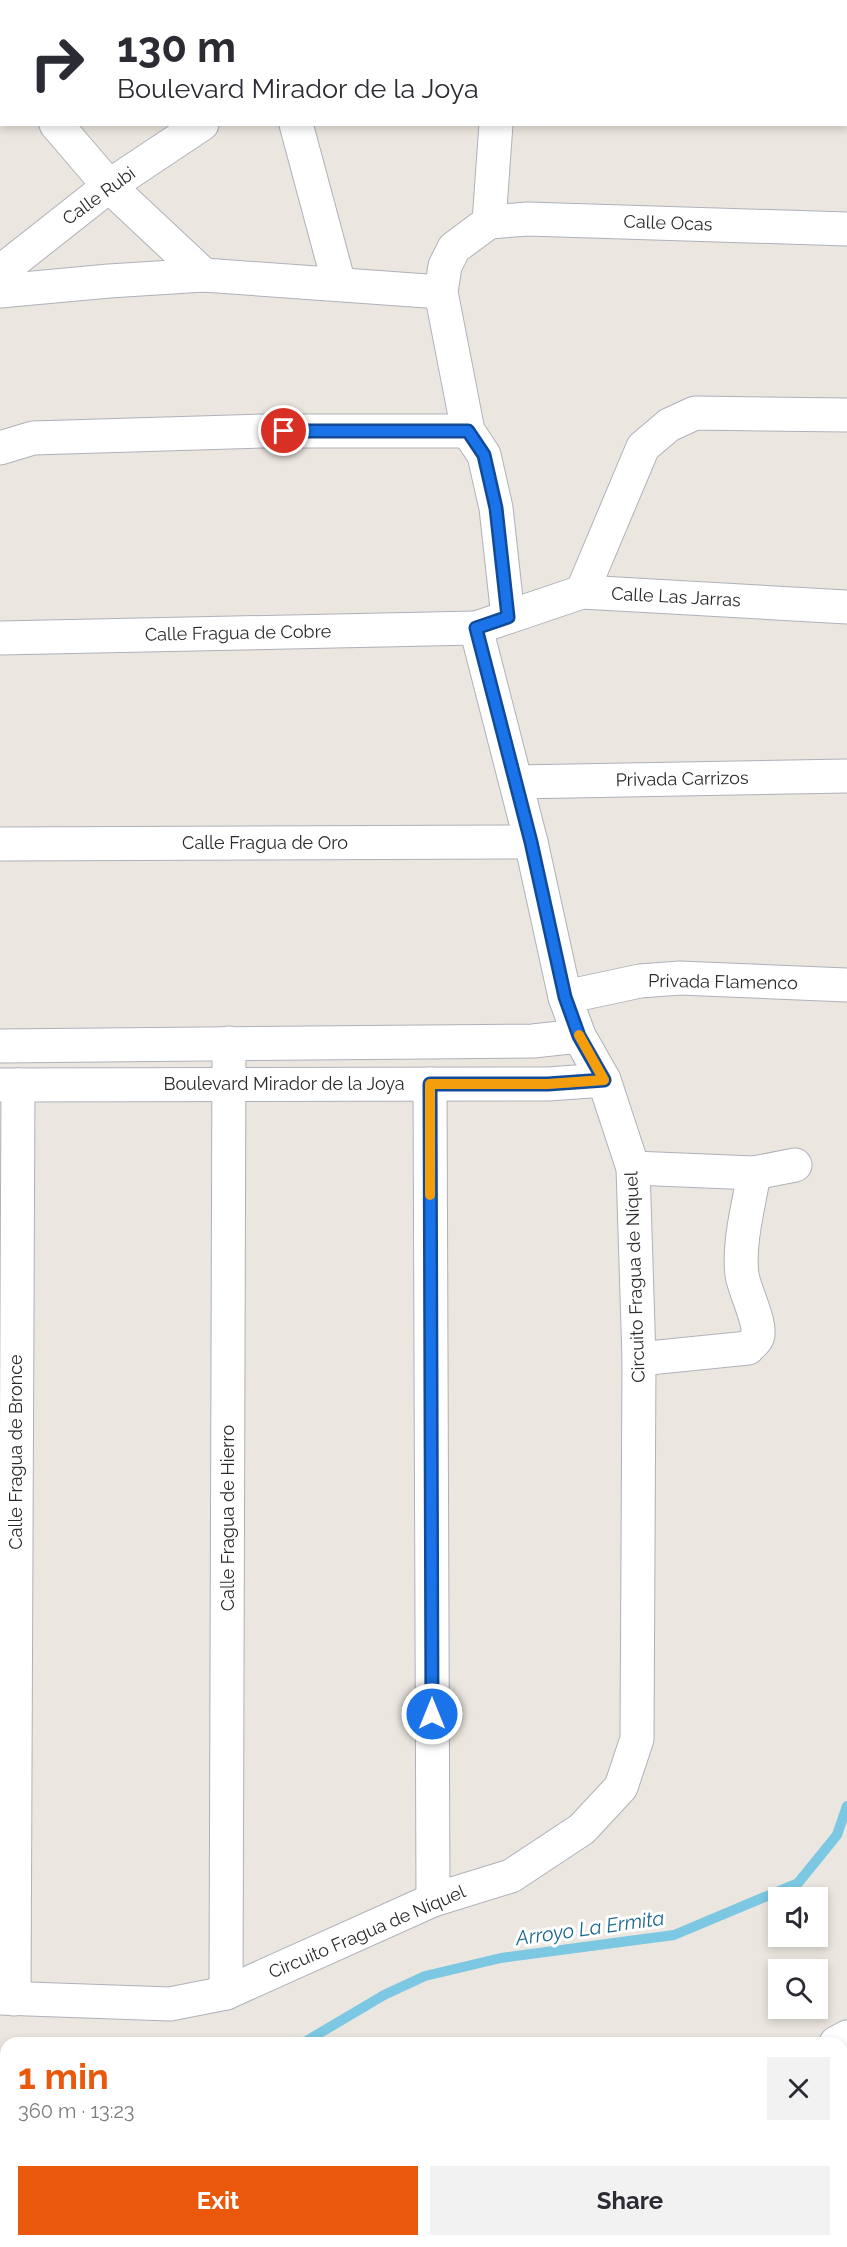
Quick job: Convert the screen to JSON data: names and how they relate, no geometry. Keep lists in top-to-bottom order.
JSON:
{
  "streets": {
    "street": [
      "Calle Rubi",
      "Calle Ocas",
      "Calle Las Jarras",
      "Calle Fragua de Cobre",
      "Privada Carrizos",
      "Calle Fragua de Oro",
      "Privada Flamenco",
      "Boulevard Mirador de la Joya",
      "Circuito Fragua de Níquel",
      "Calle Fragua de Bronce",
      "Calle Fragua de Hierro"
    ]
  },
  "crossings": [
    ["Calle Fragua de Cobre", "Circuito Fragua de Níquel"],
    ["Privada Carrizos", "Circuito Fragua de Níquel"],
    ["Calle Fragua de Oro", "Circuito Fragua de Níquel"],
    ["Privada Flamenco", "Circuito Fragua de Níquel"],
    ["Boulevard Mirador de la Joya", "Circuito Fragua de Níquel"],
    ["Boulevard Mirador de la Joya", "Calle Fragua de Bronce"],
    ["Boulevard Mirador de la Joya", "Calle Fragua de Hierro"],
    ["Circuito Fragua de Níquel", "Calle Fragua de Bronce"],
    ["Circuito Fragua de Níquel", "Calle Fragua de Hierro"]
  ],
  "water": ["Arroyo La Ermita"],
  "page": {
    "turn": ["130 m", "Boulevard Mirador de la Joya"],
    "heading": ["1 min", "360 m · 13:23"],
    "buttons": ["Exit", "Share"]
  }
}
